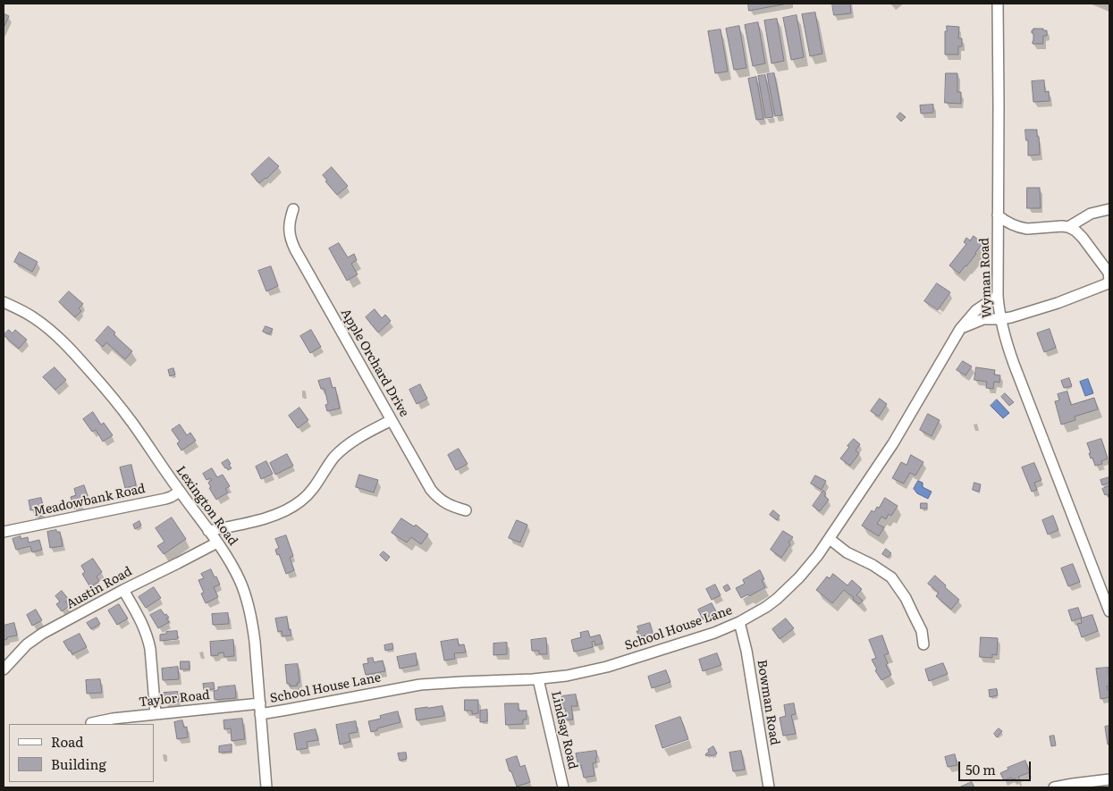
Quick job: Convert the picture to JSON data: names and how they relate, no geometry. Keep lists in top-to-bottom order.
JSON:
{
  "streets": {
    "street": [
      "Wyman Road",
      "Apple Orchard Drive",
      "Meadowbank Road",
      "Lexington Road",
      "Austin Road",
      "School House Lane",
      "Taylor Road",
      "Bowman Road",
      "Lindsay Road"
    ]
  },
  "crossings": [
    ["Wyman Road", "School House Lane"],
    ["Meadowbank Road", "Lexington Road"],
    ["Lexington Road", "Austin Road"],
    ["Lexington Road", "School House Lane"],
    ["Lexington Road", "Taylor Road"],
    ["School House Lane", "Taylor Road"],
    ["School House Lane", "Bowman Road"],
    ["School House Lane", "Lindsay Road"]
  ],
  "legend": ["Road", "Building"],
  "scale_bar": "50 m"
}
